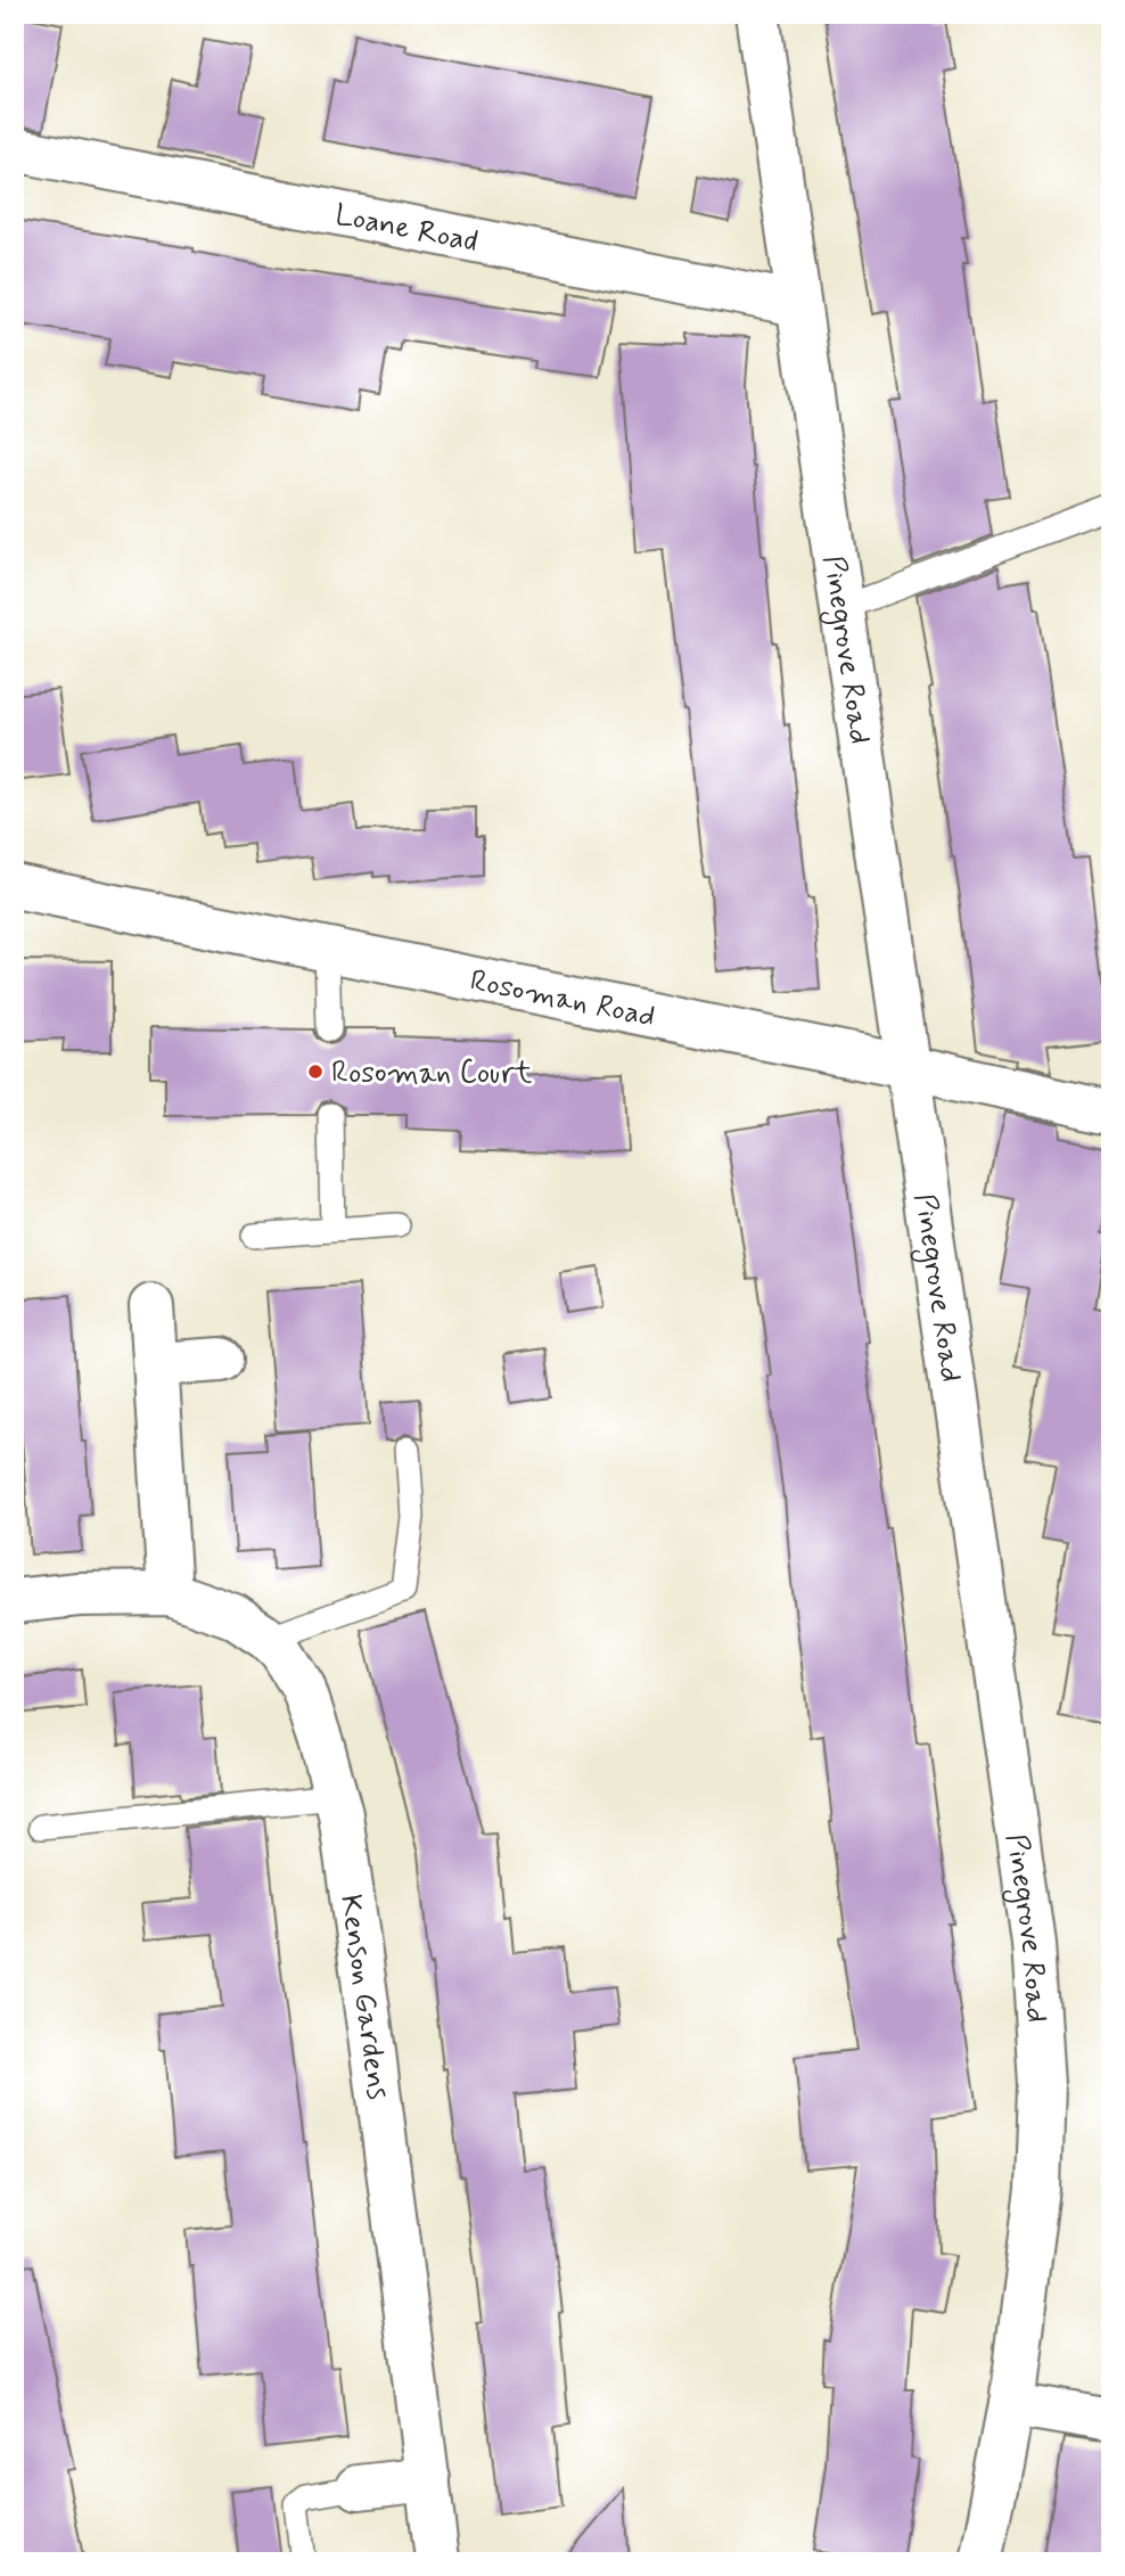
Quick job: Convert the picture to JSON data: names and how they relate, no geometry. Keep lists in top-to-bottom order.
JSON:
{
  "streets": {
    "street": [
      "Loane Road",
      "Pinegrove Road",
      "Rosoman Road",
      "Kenson Gardens"
    ]
  },
  "crossings": [
    ["Loane Road", "Pinegrove Road"],
    ["Pinegrove Road", "Rosoman Road"]
  ],
  "places": ["Rosoman Court"]
}
